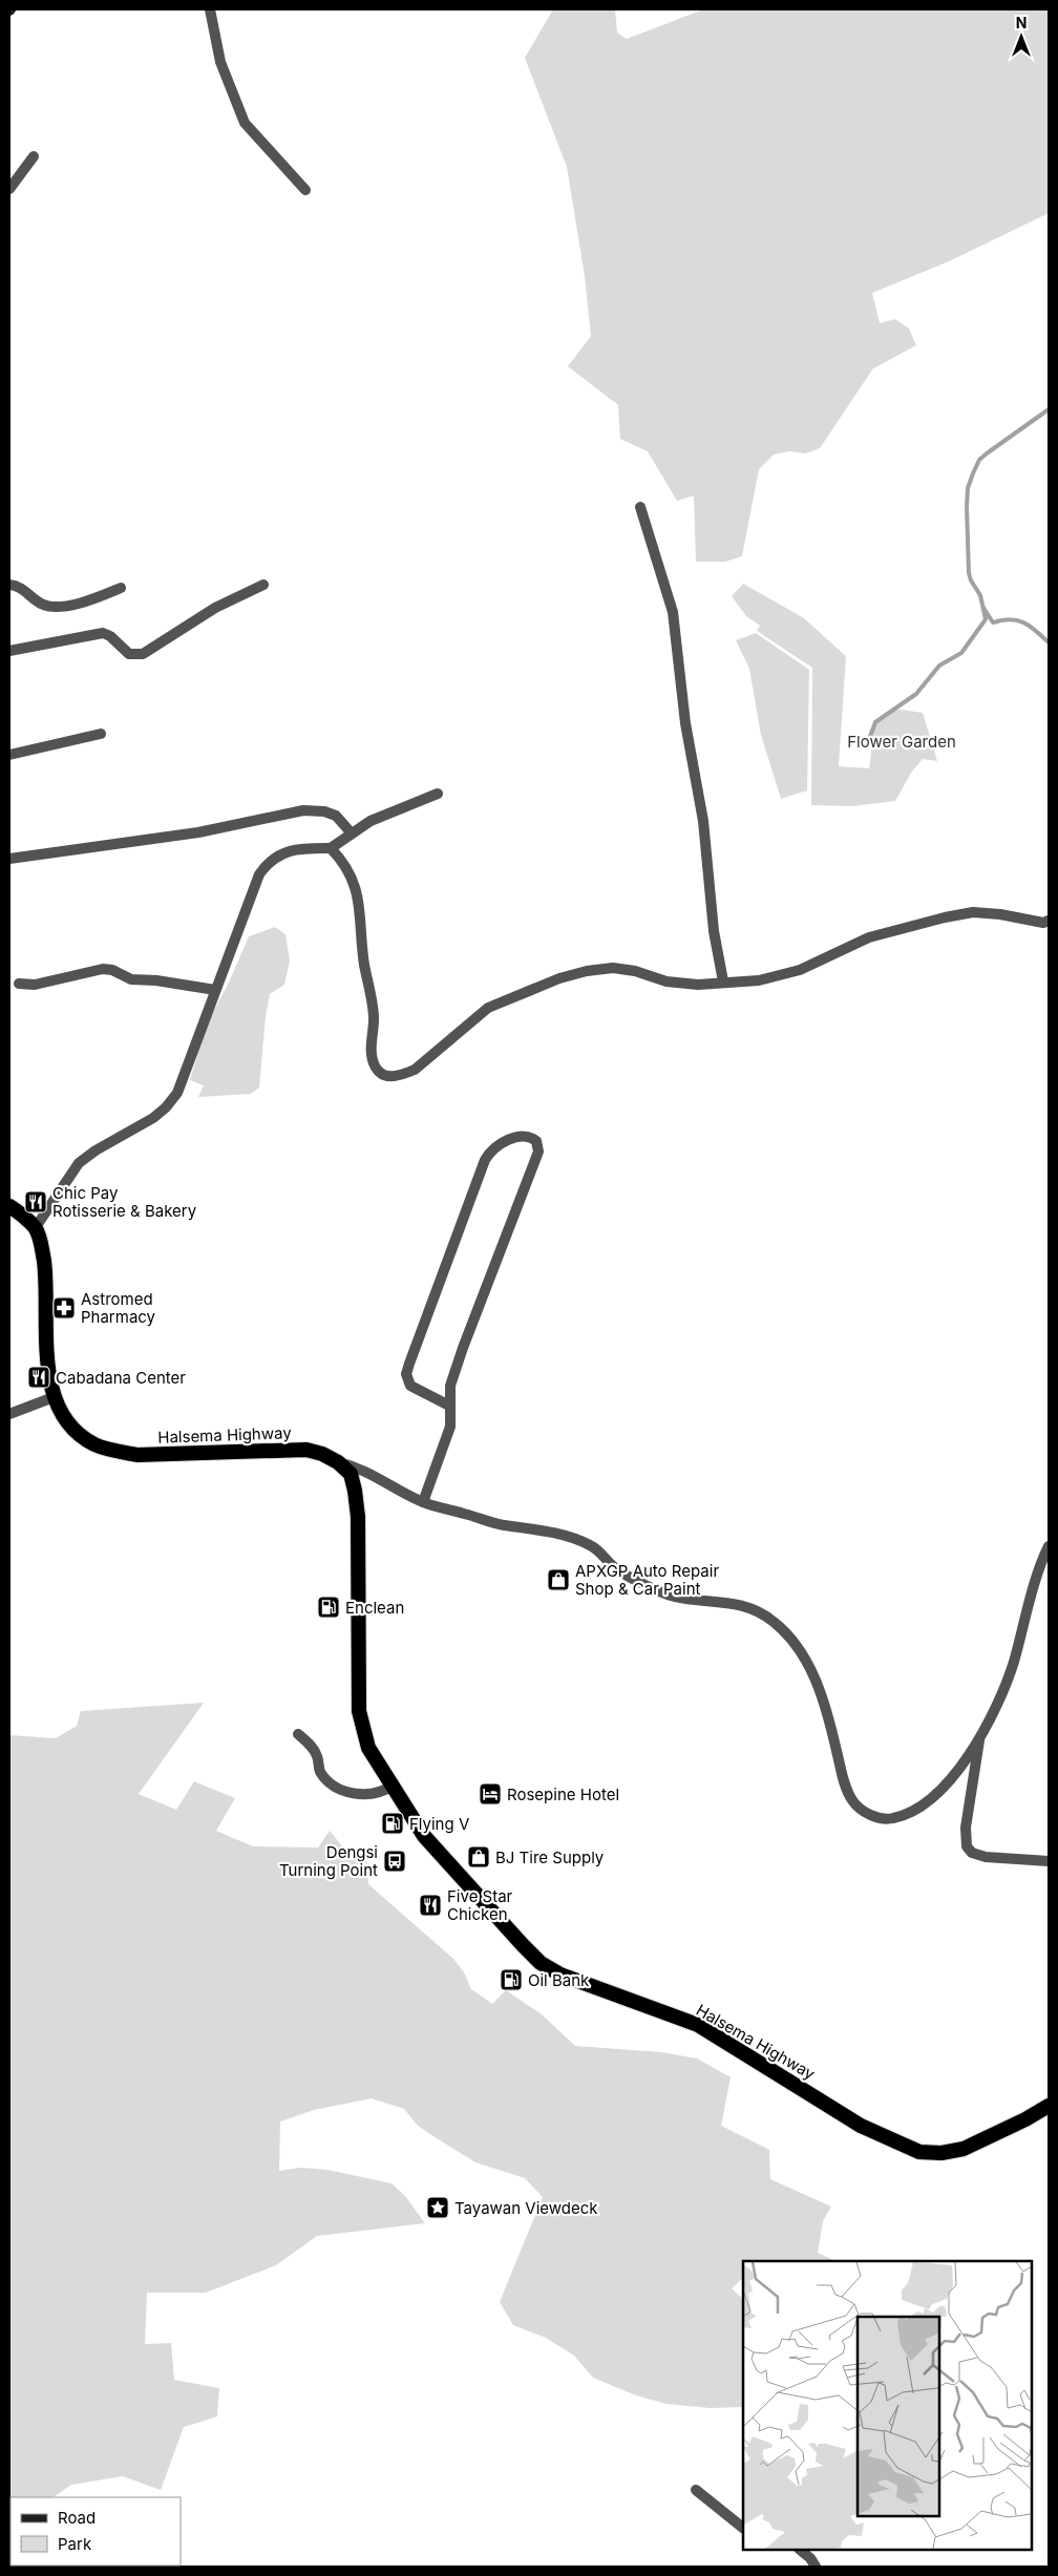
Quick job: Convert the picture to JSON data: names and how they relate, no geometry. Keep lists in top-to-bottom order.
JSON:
{
  "streets": {
    "highway": ["Halsema Highway"]
  },
  "parks": ["Flower Garden"],
  "places": {
    "restaurant": ["Chic Pay Rotisserie & Bakery", "Cabadana Center", "Five Star Chicken"],
    "pharmacy": ["Astromed Pharmacy"],
    "shop": ["APXGP Auto Repair Shop & Car Paint", "BJ Tire Supply"],
    "fuel station": ["Enclean", "Flying V", "Oil Bank"],
    "hotel": ["Rosepine Hotel"],
    "bus stop": ["Dengsi Turning Point"],
    "place": ["Tayawan Viewdeck"]
  },
  "legend": ["Road", "Park"],
  "north": "top"
}
